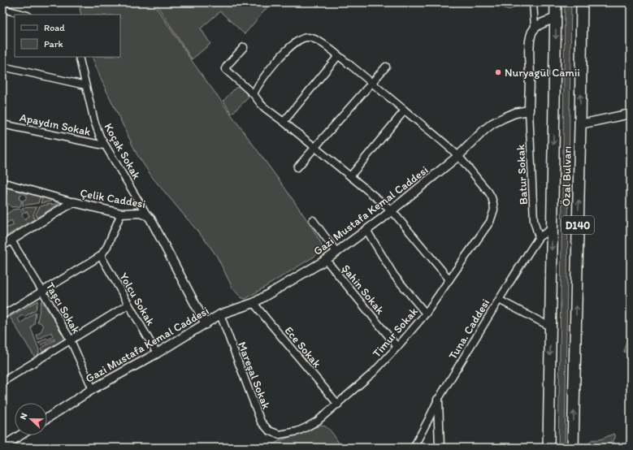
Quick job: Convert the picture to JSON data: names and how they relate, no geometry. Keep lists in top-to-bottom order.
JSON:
{
  "streets": {
    "highway": ["Özal Bulvarı", "D140"],
    "street": [
      "Apaydın Sokak",
      "Koçak Sokak",
      "Batur Sokak",
      "Çelik Caddesi",
      "Gazi Mustafa Kemal Caddesi",
      "Şahin Sokak",
      "Yolcu Sokak",
      "Taşcı Sokak",
      "Tuna. Caddesi",
      "Timur Sokak",
      "Ece Sokak",
      "Mareşal Sokak"
    ]
  },
  "crossings": [
    ["Apaydın Sokak", "Koçak Sokak"],
    ["Koçak Sokak", "Çelik Caddesi"],
    ["Batur Sokak", "Gazi Mustafa Kemal Caddesi"],
    ["Batur Sokak", "Tuna. Caddesi"],
    ["Özal Bulvarı", "Tuna. Caddesi"],
    ["Çelik Caddesi", "Gazi Mustafa Kemal Caddesi"],
    ["Çelik Caddesi", "Taşcı Sokak"],
    ["Gazi Mustafa Kemal Caddesi", "Şahin Sokak"],
    ["Gazi Mustafa Kemal Caddesi", "Yolcu Sokak"],
    ["Gazi Mustafa Kemal Caddesi", "Taşcı Sokak"],
    ["Gazi Mustafa Kemal Caddesi", "Timur Sokak"],
    ["Gazi Mustafa Kemal Caddesi", "Ece Sokak"],
    ["Gazi Mustafa Kemal Caddesi", "Mareşal Sokak"],
    ["Şahin Sokak", "Timur Sokak"],
    ["Timur Sokak", "Ece Sokak"],
    ["Timur Sokak", "Mareşal Sokak"]
  ],
  "places": ["Nuryagül Camii"],
  "legend": ["Road", "Park"],
  "north": "left"
}
